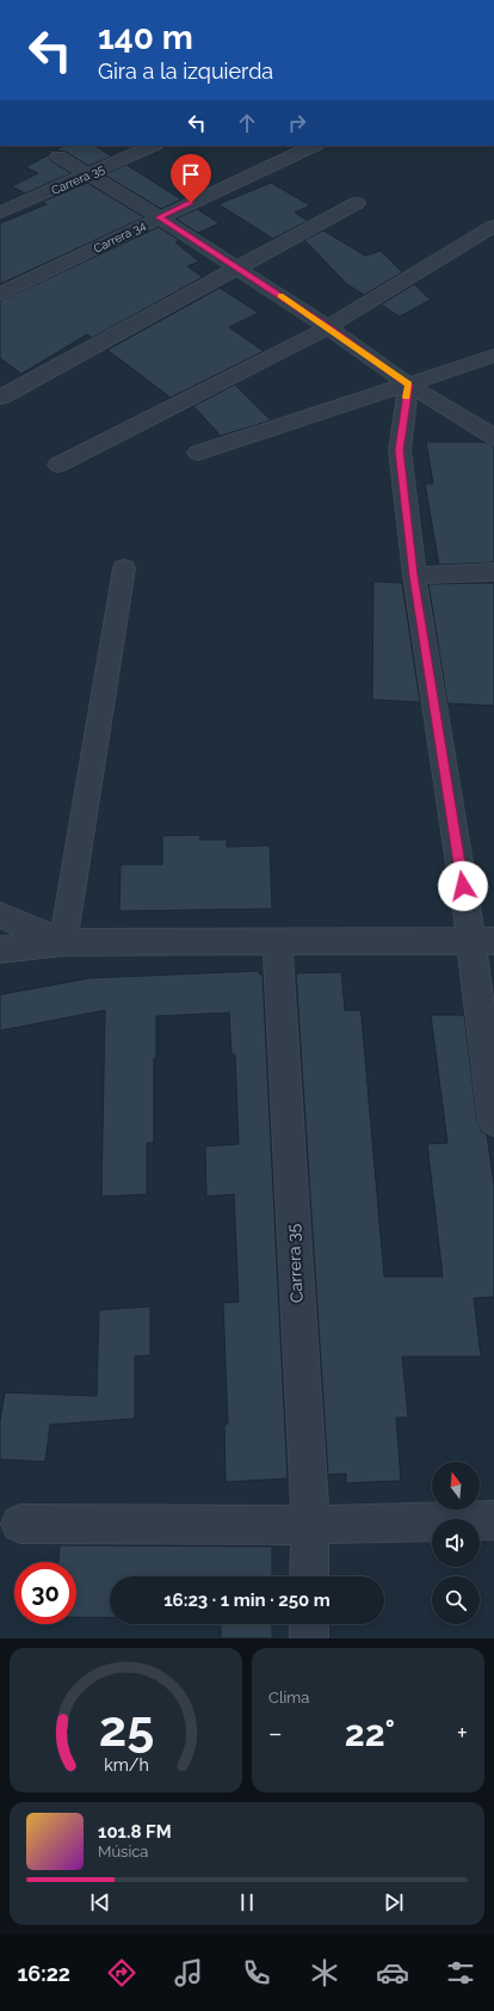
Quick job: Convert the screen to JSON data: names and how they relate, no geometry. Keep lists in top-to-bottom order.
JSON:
{
  "streets": {
    "street": ["Carrera 35", "Carrera 34"]
  },
  "north": "top",
  "page": {
    "turn": ["140 m", "Gira a la izquierda"],
    "limit": "30",
    "trip": "16:23 · 1 min · 250 m",
    "tile": "Clima",
    "heat": ["−", "22°", "+"],
    "song": ["101.8 FM", "Música"],
    "tabs": "16:22",
    "gauge": ["25", "km/h"]
  }
}
